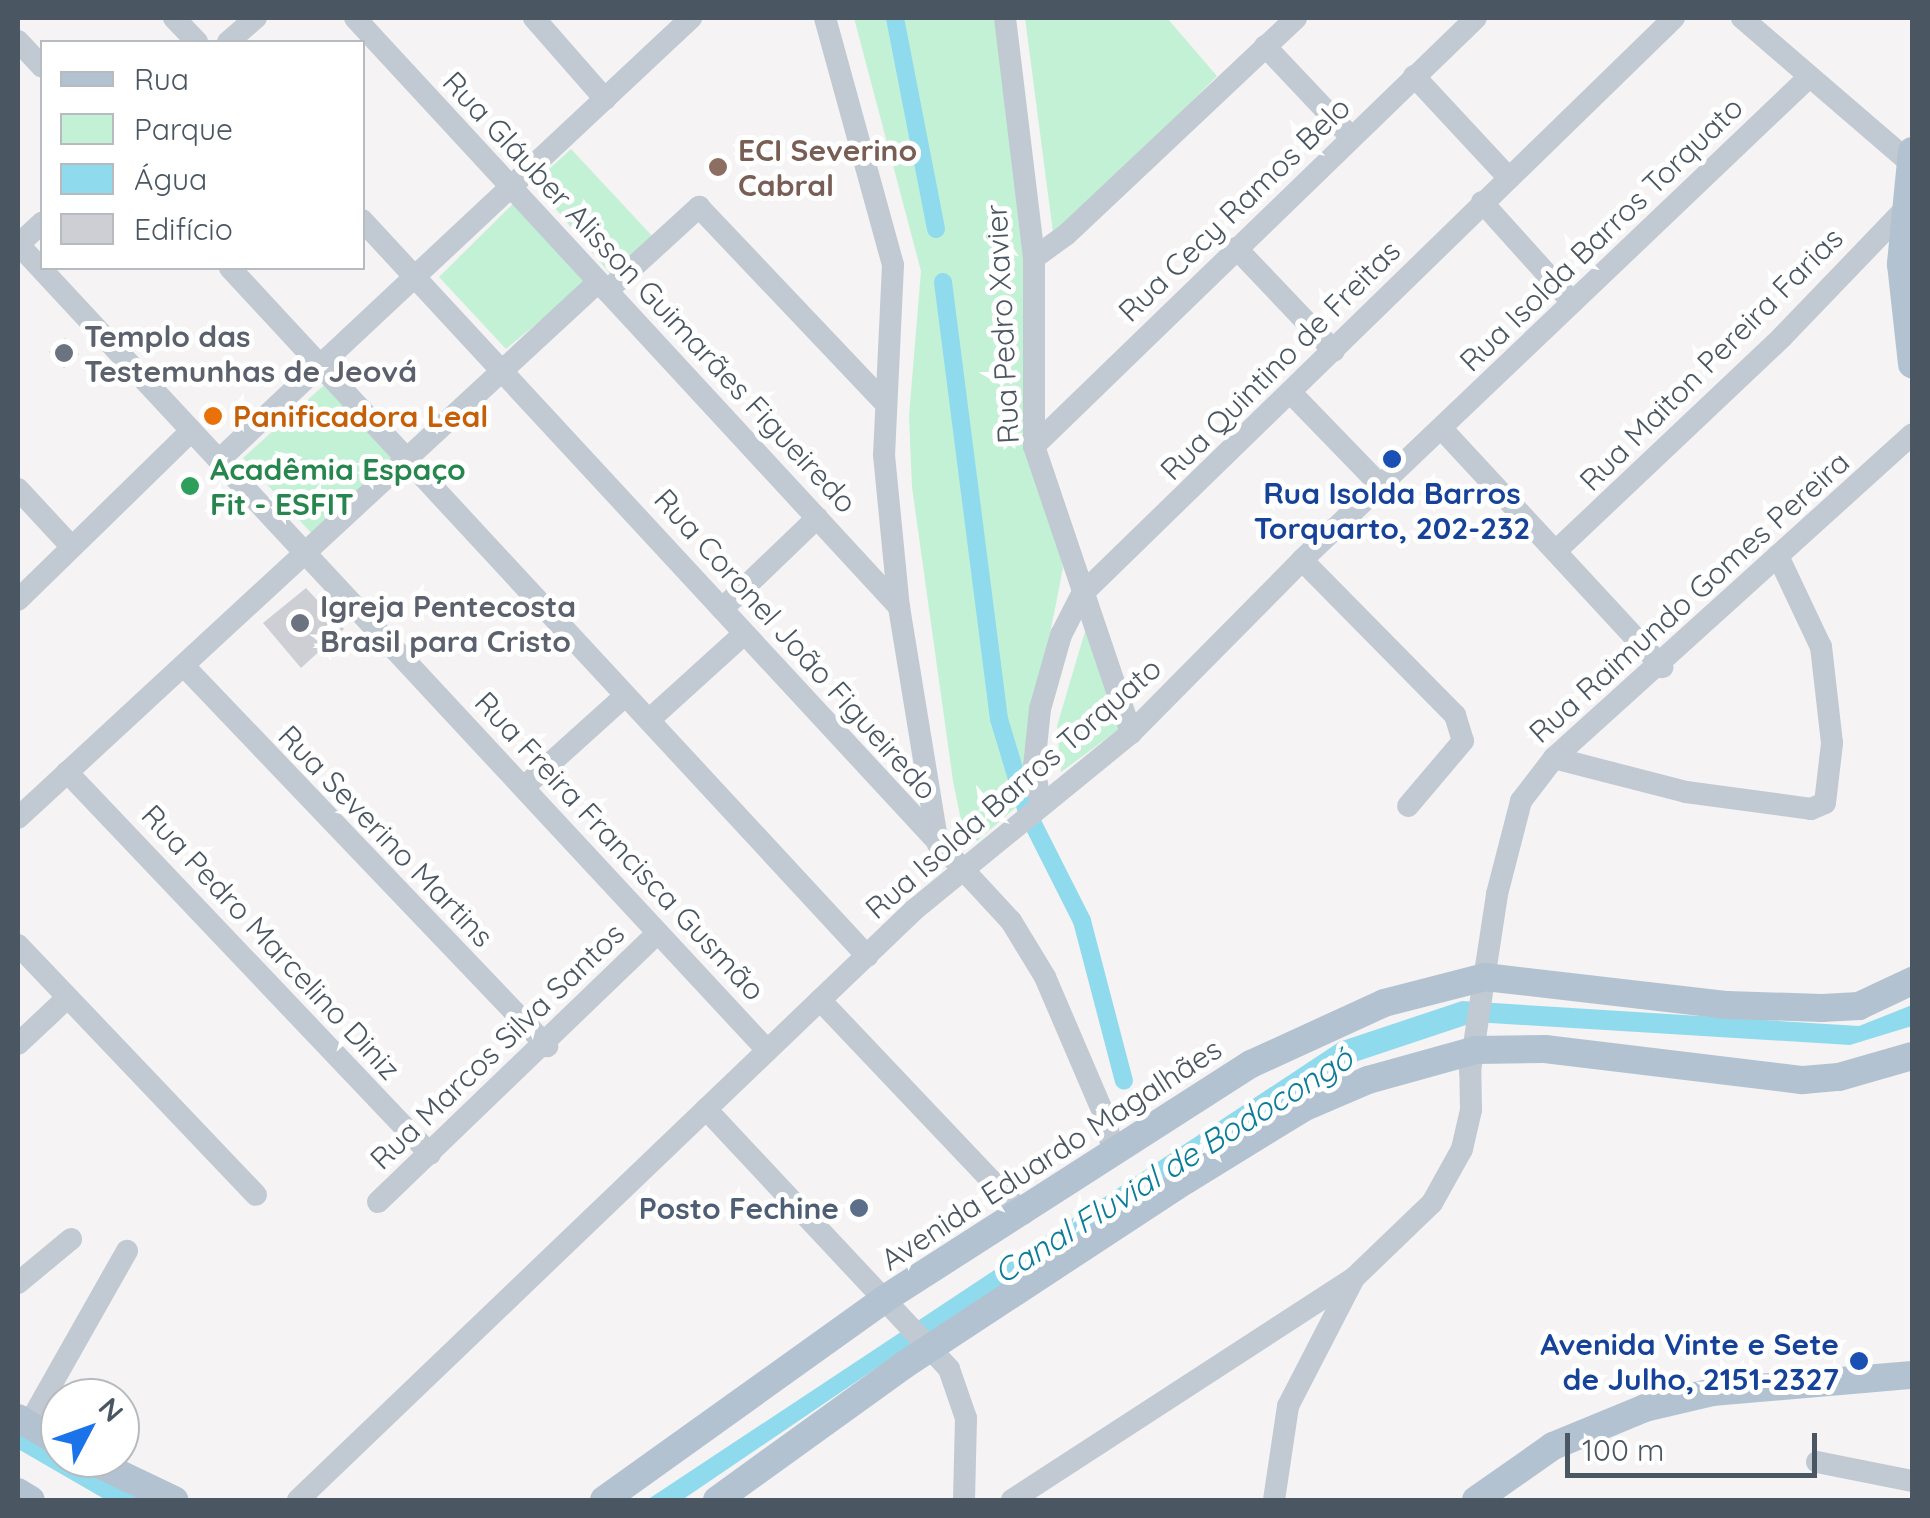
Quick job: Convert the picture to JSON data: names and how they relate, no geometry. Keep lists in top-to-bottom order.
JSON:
{
  "streets": {
    "main road": ["Avenida Eduardo Magalhães"],
    "street": [
      "Rua Cecy Ramos Belo",
      "Rua Isolda Barros Torquato",
      "Rua Gláuber Alisson Guimarães Figueiredo",
      "Rua Pedro Xavier",
      "Rua Maiton Pereira Farias",
      "Rua Quintino de Freitas",
      "Rua Raimundo Gomes Pereira",
      "Rua Coronel João Figueiredo",
      "Rua Severino Martins",
      "Rua Freira Francisca Gusmão",
      "Rua Pedro Marcelino Diniz",
      "Rua Marcos Silva Santos"
    ]
  },
  "crossings": [
    ["Rua Cecy Ramos Belo", "Rua Pedro Xavier"],
    ["Rua Isolda Barros Torquato", "Rua Pedro Xavier"],
    ["Rua Isolda Barros Torquato", "Rua Quintino de Freitas"],
    ["Rua Isolda Barros Torquato", "Rua Coronel João Figueiredo"],
    ["Rua Isolda Barros Torquato", "Rua Freira Francisca Gusmão"],
    ["Rua Pedro Xavier", "Rua Quintino de Freitas"],
    ["Rua Raimundo Gomes Pereira", "Avenida Eduardo Magalhães"],
    ["Rua Coronel João Figueiredo", "Avenida Eduardo Magalhães"],
    ["Rua Severino Martins", "Rua Marcos Silva Santos"],
    ["Rua Freira Francisca Gusmão", "Rua Marcos Silva Santos"],
    ["Rua Pedro Marcelino Diniz", "Rua Marcos Silva Santos"]
  ],
  "water": ["Canal Fluvial de Bodocongó"],
  "places": [
    "ECI Severino Cabral",
    "Templo das Testemunhas de Jeová",
    "Panificadora Leal",
    "Rua Isolda Barros Torquarto, 202-232",
    "Acadêmia Espaço Fit - ESFIT",
    "Igreja Pentecosta Brasil para Cristo",
    "Posto Fechine",
    "Avenida Vinte e Sete de Julho, 2151-2327"
  ],
  "legend": [
    "Rua",
    "Parque",
    "Água",
    "Edifício"
  ],
  "scale_bar": "100 m",
  "north": "top right"
}
